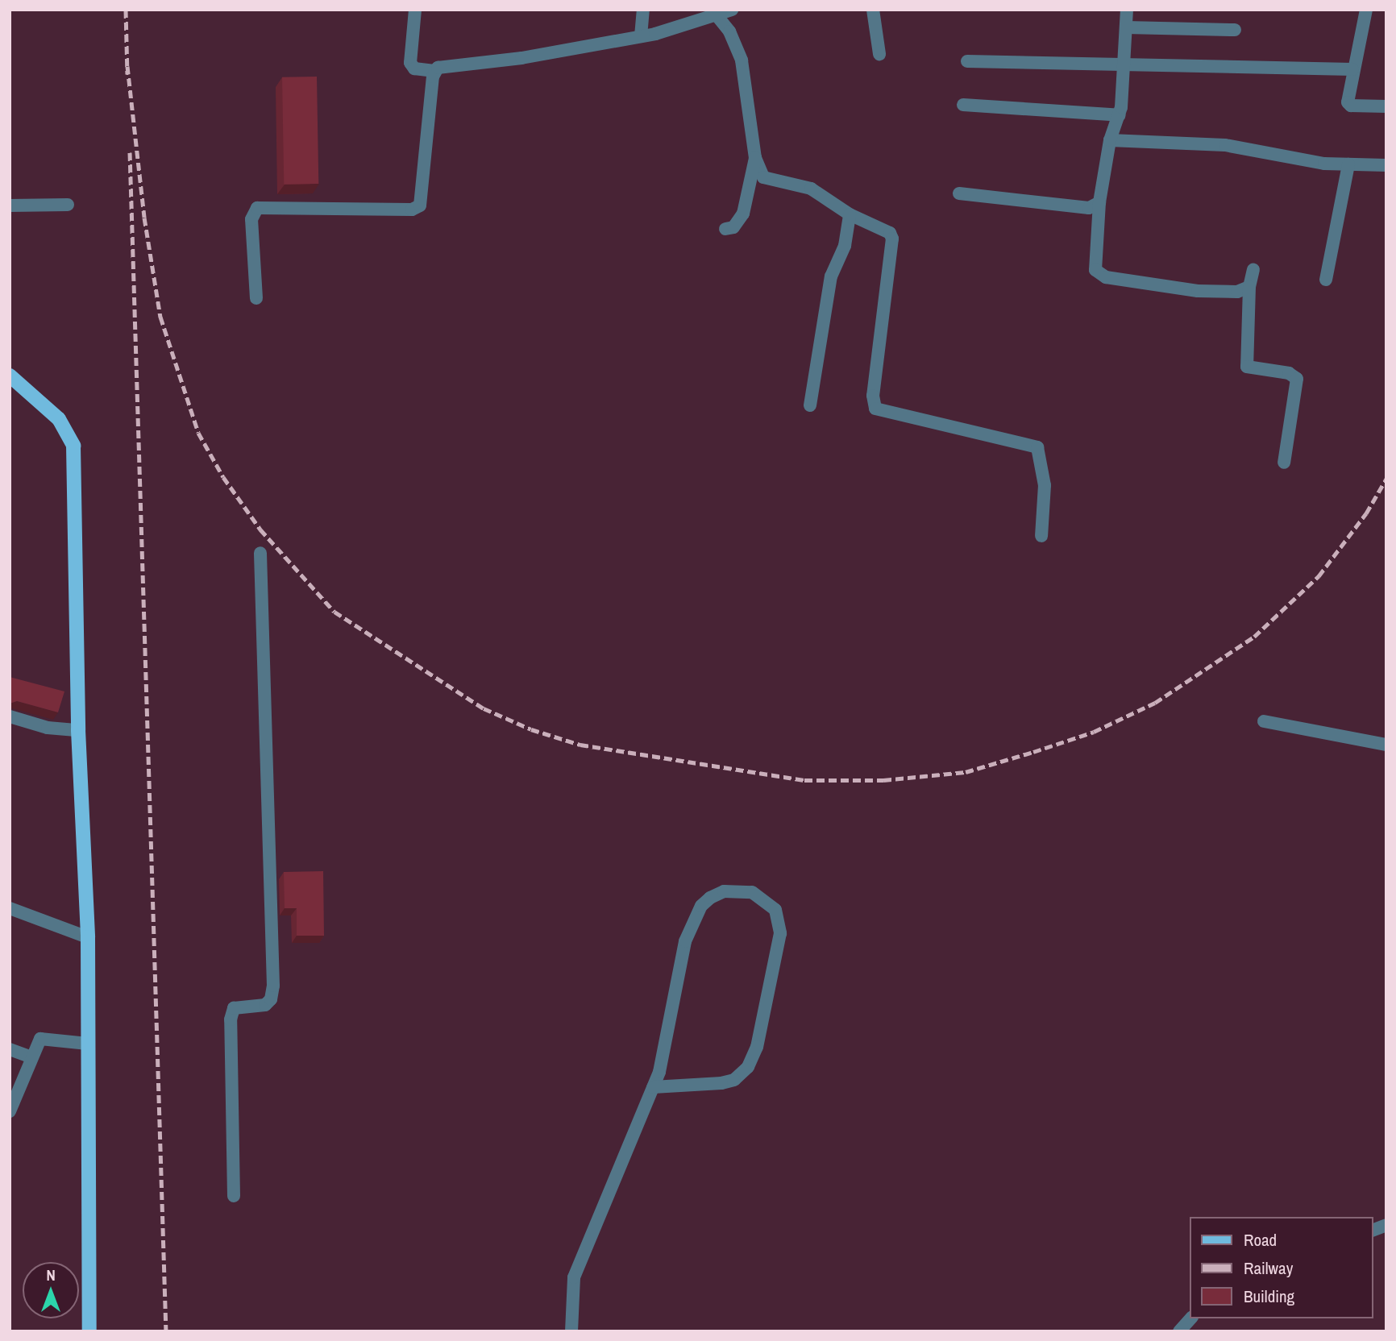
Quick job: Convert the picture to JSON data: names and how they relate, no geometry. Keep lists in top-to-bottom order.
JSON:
{
  "legend": ["Road", "Railway", "Building"],
  "north": "top"
}
